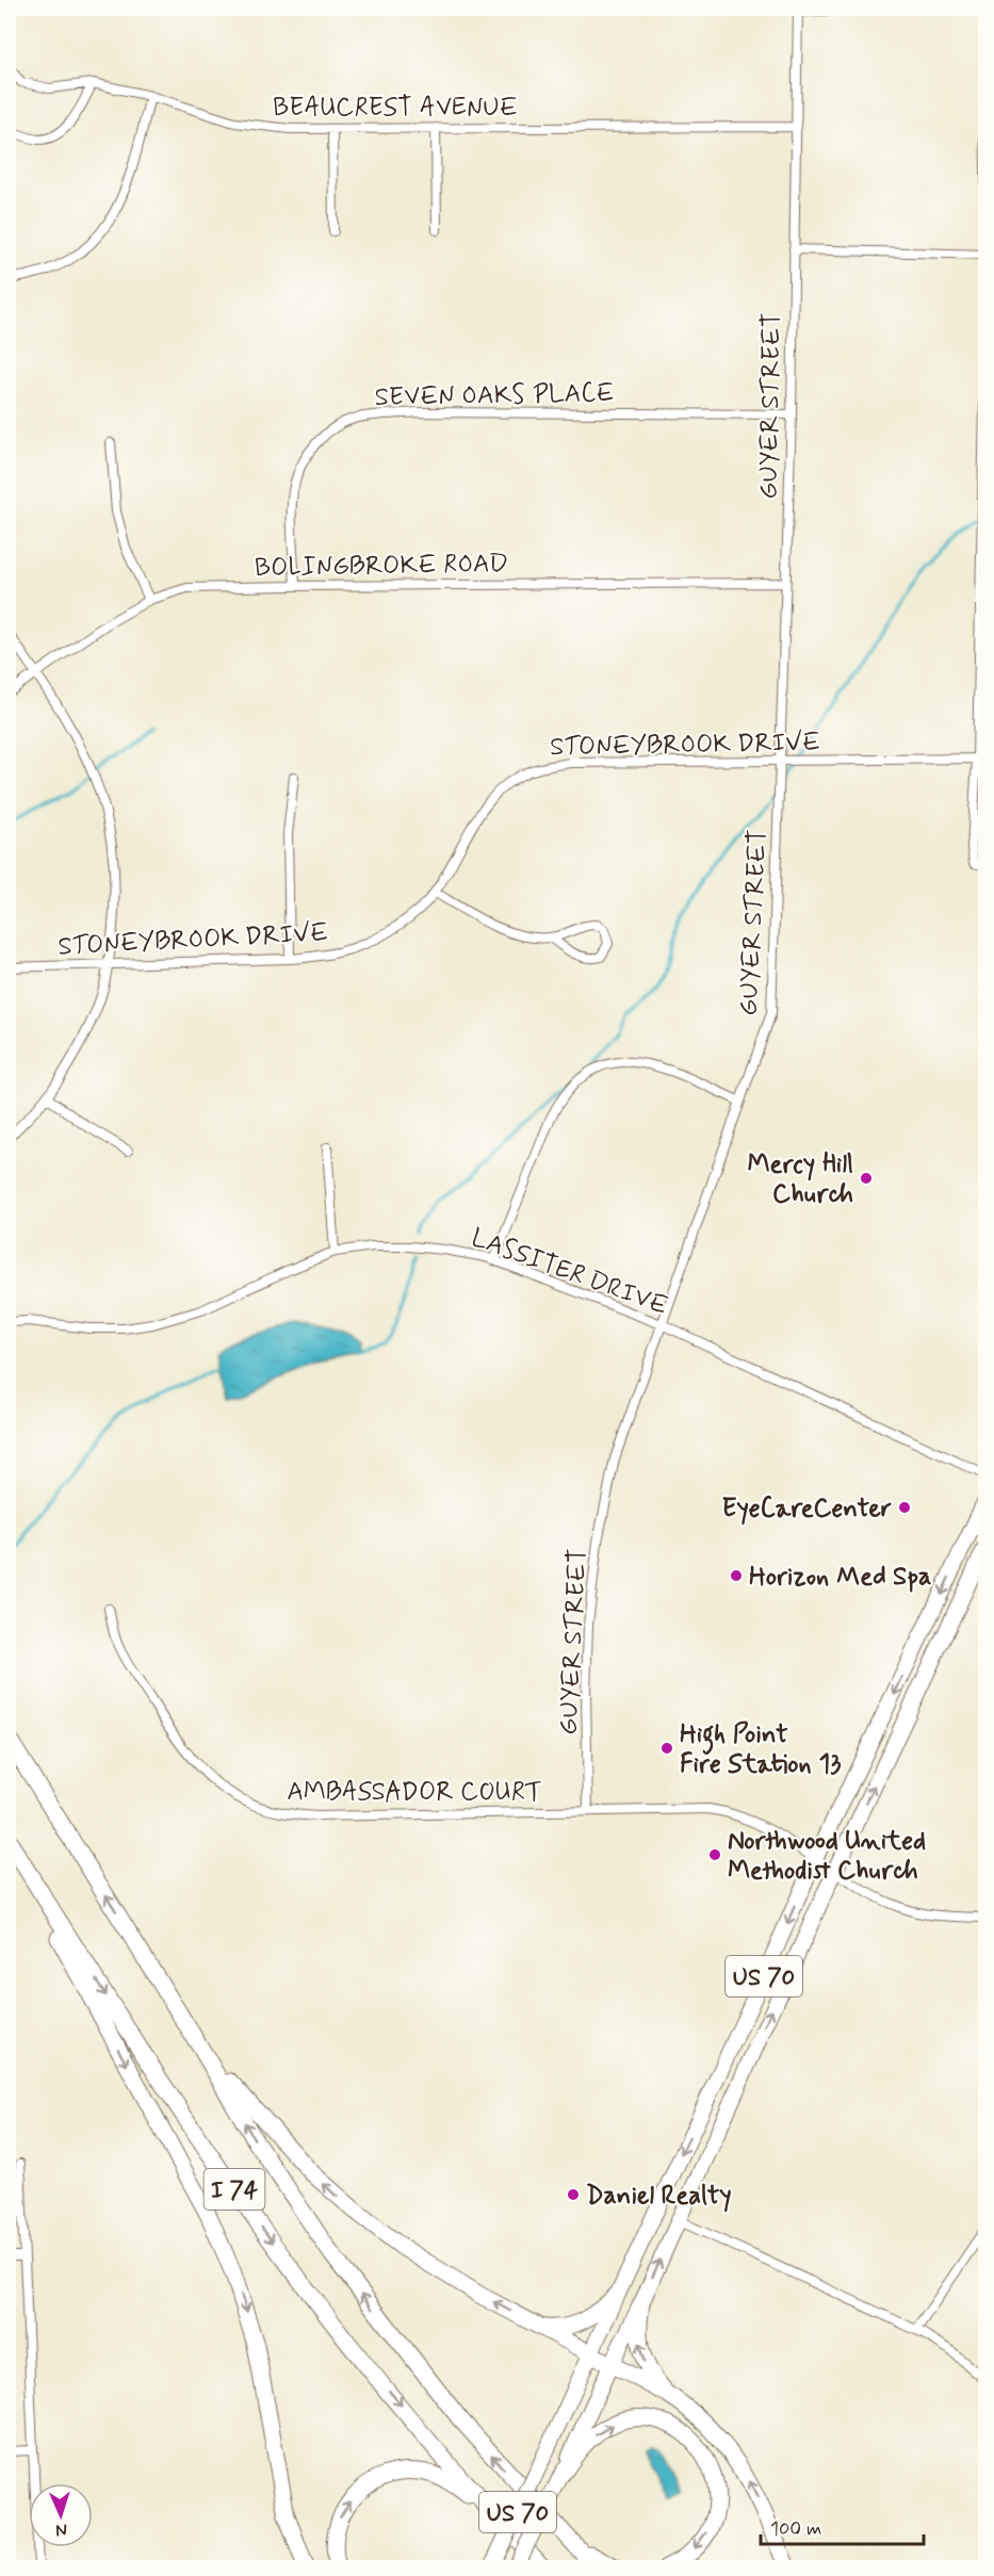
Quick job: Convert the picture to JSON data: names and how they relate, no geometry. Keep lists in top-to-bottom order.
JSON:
{
  "streets": {
    "highway": ["I 74"],
    "main road": ["US 70"],
    "street": [
      "BEAUCREST AVENUE",
      "SEVEN OAKS PLACE",
      "GUYER STREET",
      "BOLINGBROKE ROAD",
      "STONEYBROOK DRIVE",
      "LASSITER DRIVE",
      "AMBASSADOR COURT"
    ]
  },
  "crossings": [
    ["BEAUCREST AVENUE", "GUYER STREET"],
    ["SEVEN OAKS PLACE", "GUYER STREET"],
    ["SEVEN OAKS PLACE", "BOLINGBROKE ROAD"],
    ["GUYER STREET", "BOLINGBROKE ROAD"],
    ["GUYER STREET", "STONEYBROOK DRIVE"],
    ["GUYER STREET", "LASSITER DRIVE"],
    ["GUYER STREET", "AMBASSADOR COURT"],
    ["AMBASSADOR COURT", "US 70"]
  ],
  "places": [
    "Mercy Hill Church",
    "EyeCareCenter",
    "Horizon Med Spa",
    "High Point Fire Station 13",
    "Northwood United Methodist Church",
    "Daniel Realty"
  ],
  "scale_bar": "100 m",
  "north": "bottom"
}
